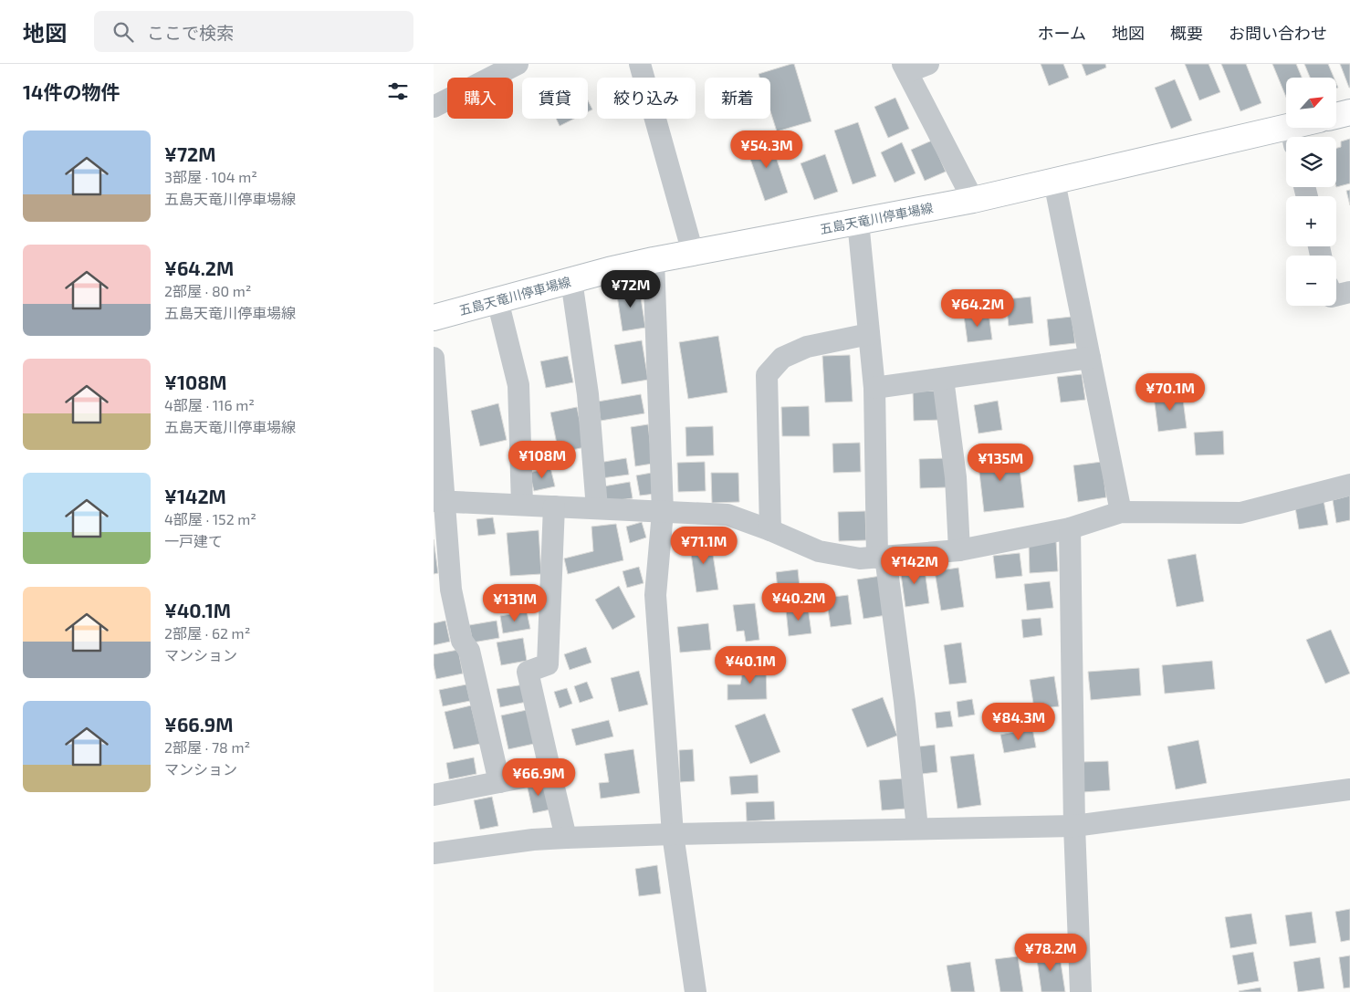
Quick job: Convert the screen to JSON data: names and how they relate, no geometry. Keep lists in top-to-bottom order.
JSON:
{
  "streets": {
    "main road": ["五島天竜川停車場線"]
  },
  "north": "top right",
  "page": {
    "header": "地図",
    "search": "ここで検索",
    "nav": [
      "ホーム",
      "地図",
      "概要",
      "お問い合わせ"
    ],
    "heading": "14件の物件",
    "map_buttons": ["+", "−"],
    "chip": [
      "購入",
      "賃貸",
      "絞り込み",
      "新着"
    ],
    "list": [
      {
        "name": "¥72M",
        "note": "3部屋 · 104 m² · 五島天竜川停車場線"
      },
      {
        "name": "¥64.2M",
        "note": "2部屋 · 80 m² · 五島天竜川停車場線"
      },
      {
        "name": "¥108M",
        "note": "4部屋 · 116 m² · 五島天竜川停車場線"
      },
      {
        "name": "¥142M",
        "note": "4部屋 · 152 m² · 一戸建て"
      },
      {
        "name": "¥40.1M",
        "note": "2部屋 · 62 m² · マンション"
      },
      {
        "name": "¥66.9M",
        "note": "2部屋 · 78 m² · マンション"
      }
    ],
    "price": [
      "¥54.3M",
      "¥72M",
      "¥64.2M",
      "¥70.1M",
      "¥108M",
      "¥135M",
      "¥71.1M",
      "¥142M",
      "¥40.2M",
      "¥131M",
      "¥40.1M",
      "¥84.3M",
      "¥66.9M",
      "¥78.2M"
    ]
  }
}
